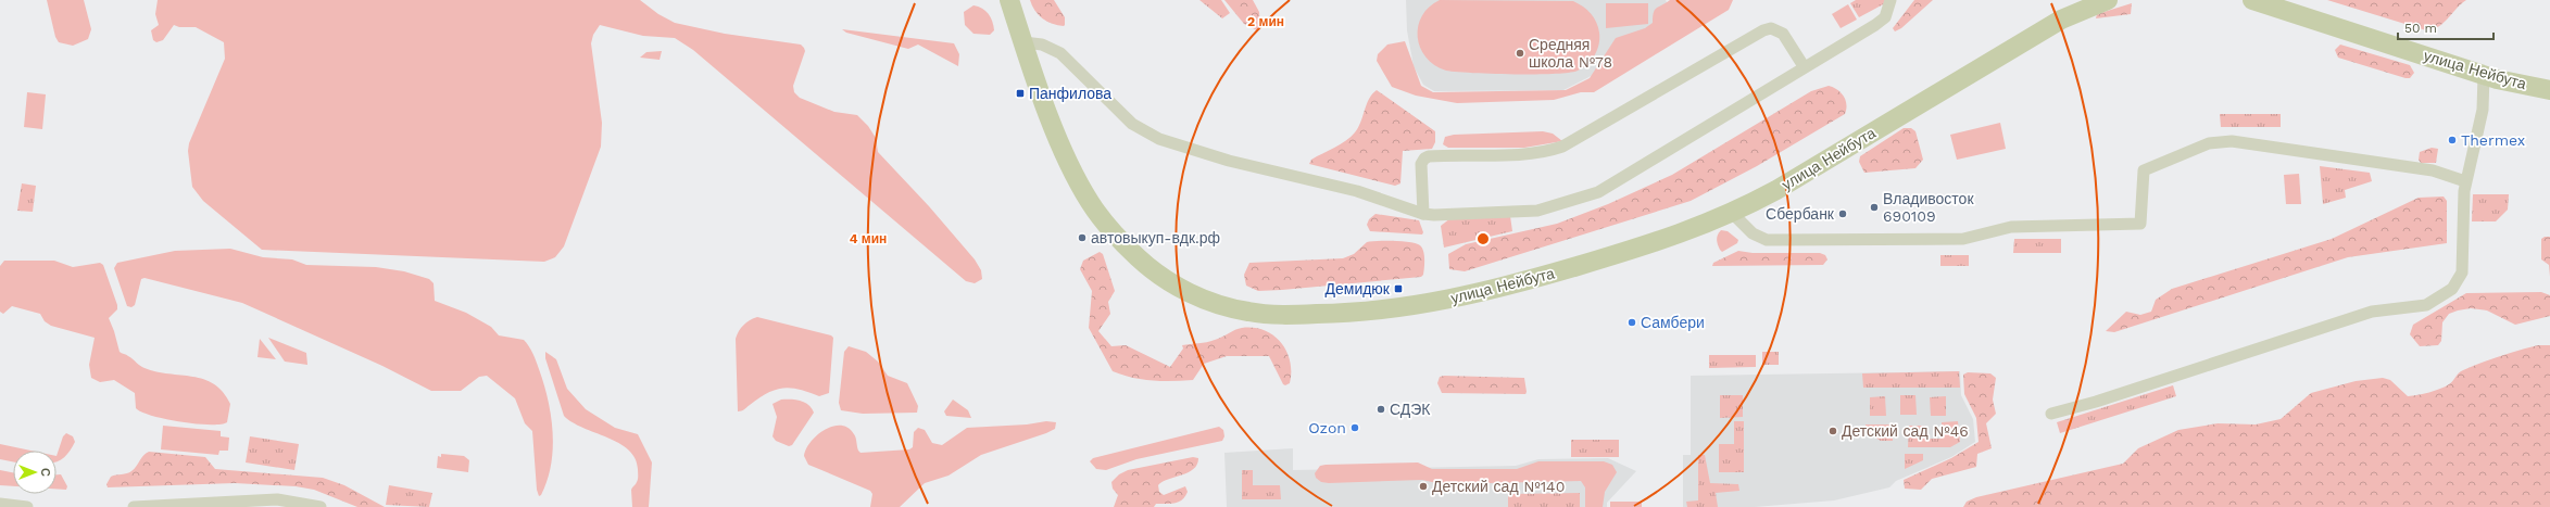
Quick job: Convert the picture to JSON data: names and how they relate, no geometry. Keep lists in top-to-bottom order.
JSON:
{
  "streets": {
    "main road": ["улица Нейбута"]
  },
  "places": {
    "other": [
      "Средняя школа №78",
      "Thermex",
      "Владивосток 690109",
      "Сбербанк",
      "автовыкуп-вдк.рф",
      "Самбери",
      "СДЭК",
      "Ozon",
      "Детский сад №46",
      "Детский сад №140"
    ],
    "transit": ["Панфилова", "Демидюк"]
  },
  "scale_bar": "50 m",
  "north": "right",
  "rings": ["2 мин", "4 мин"]
}
